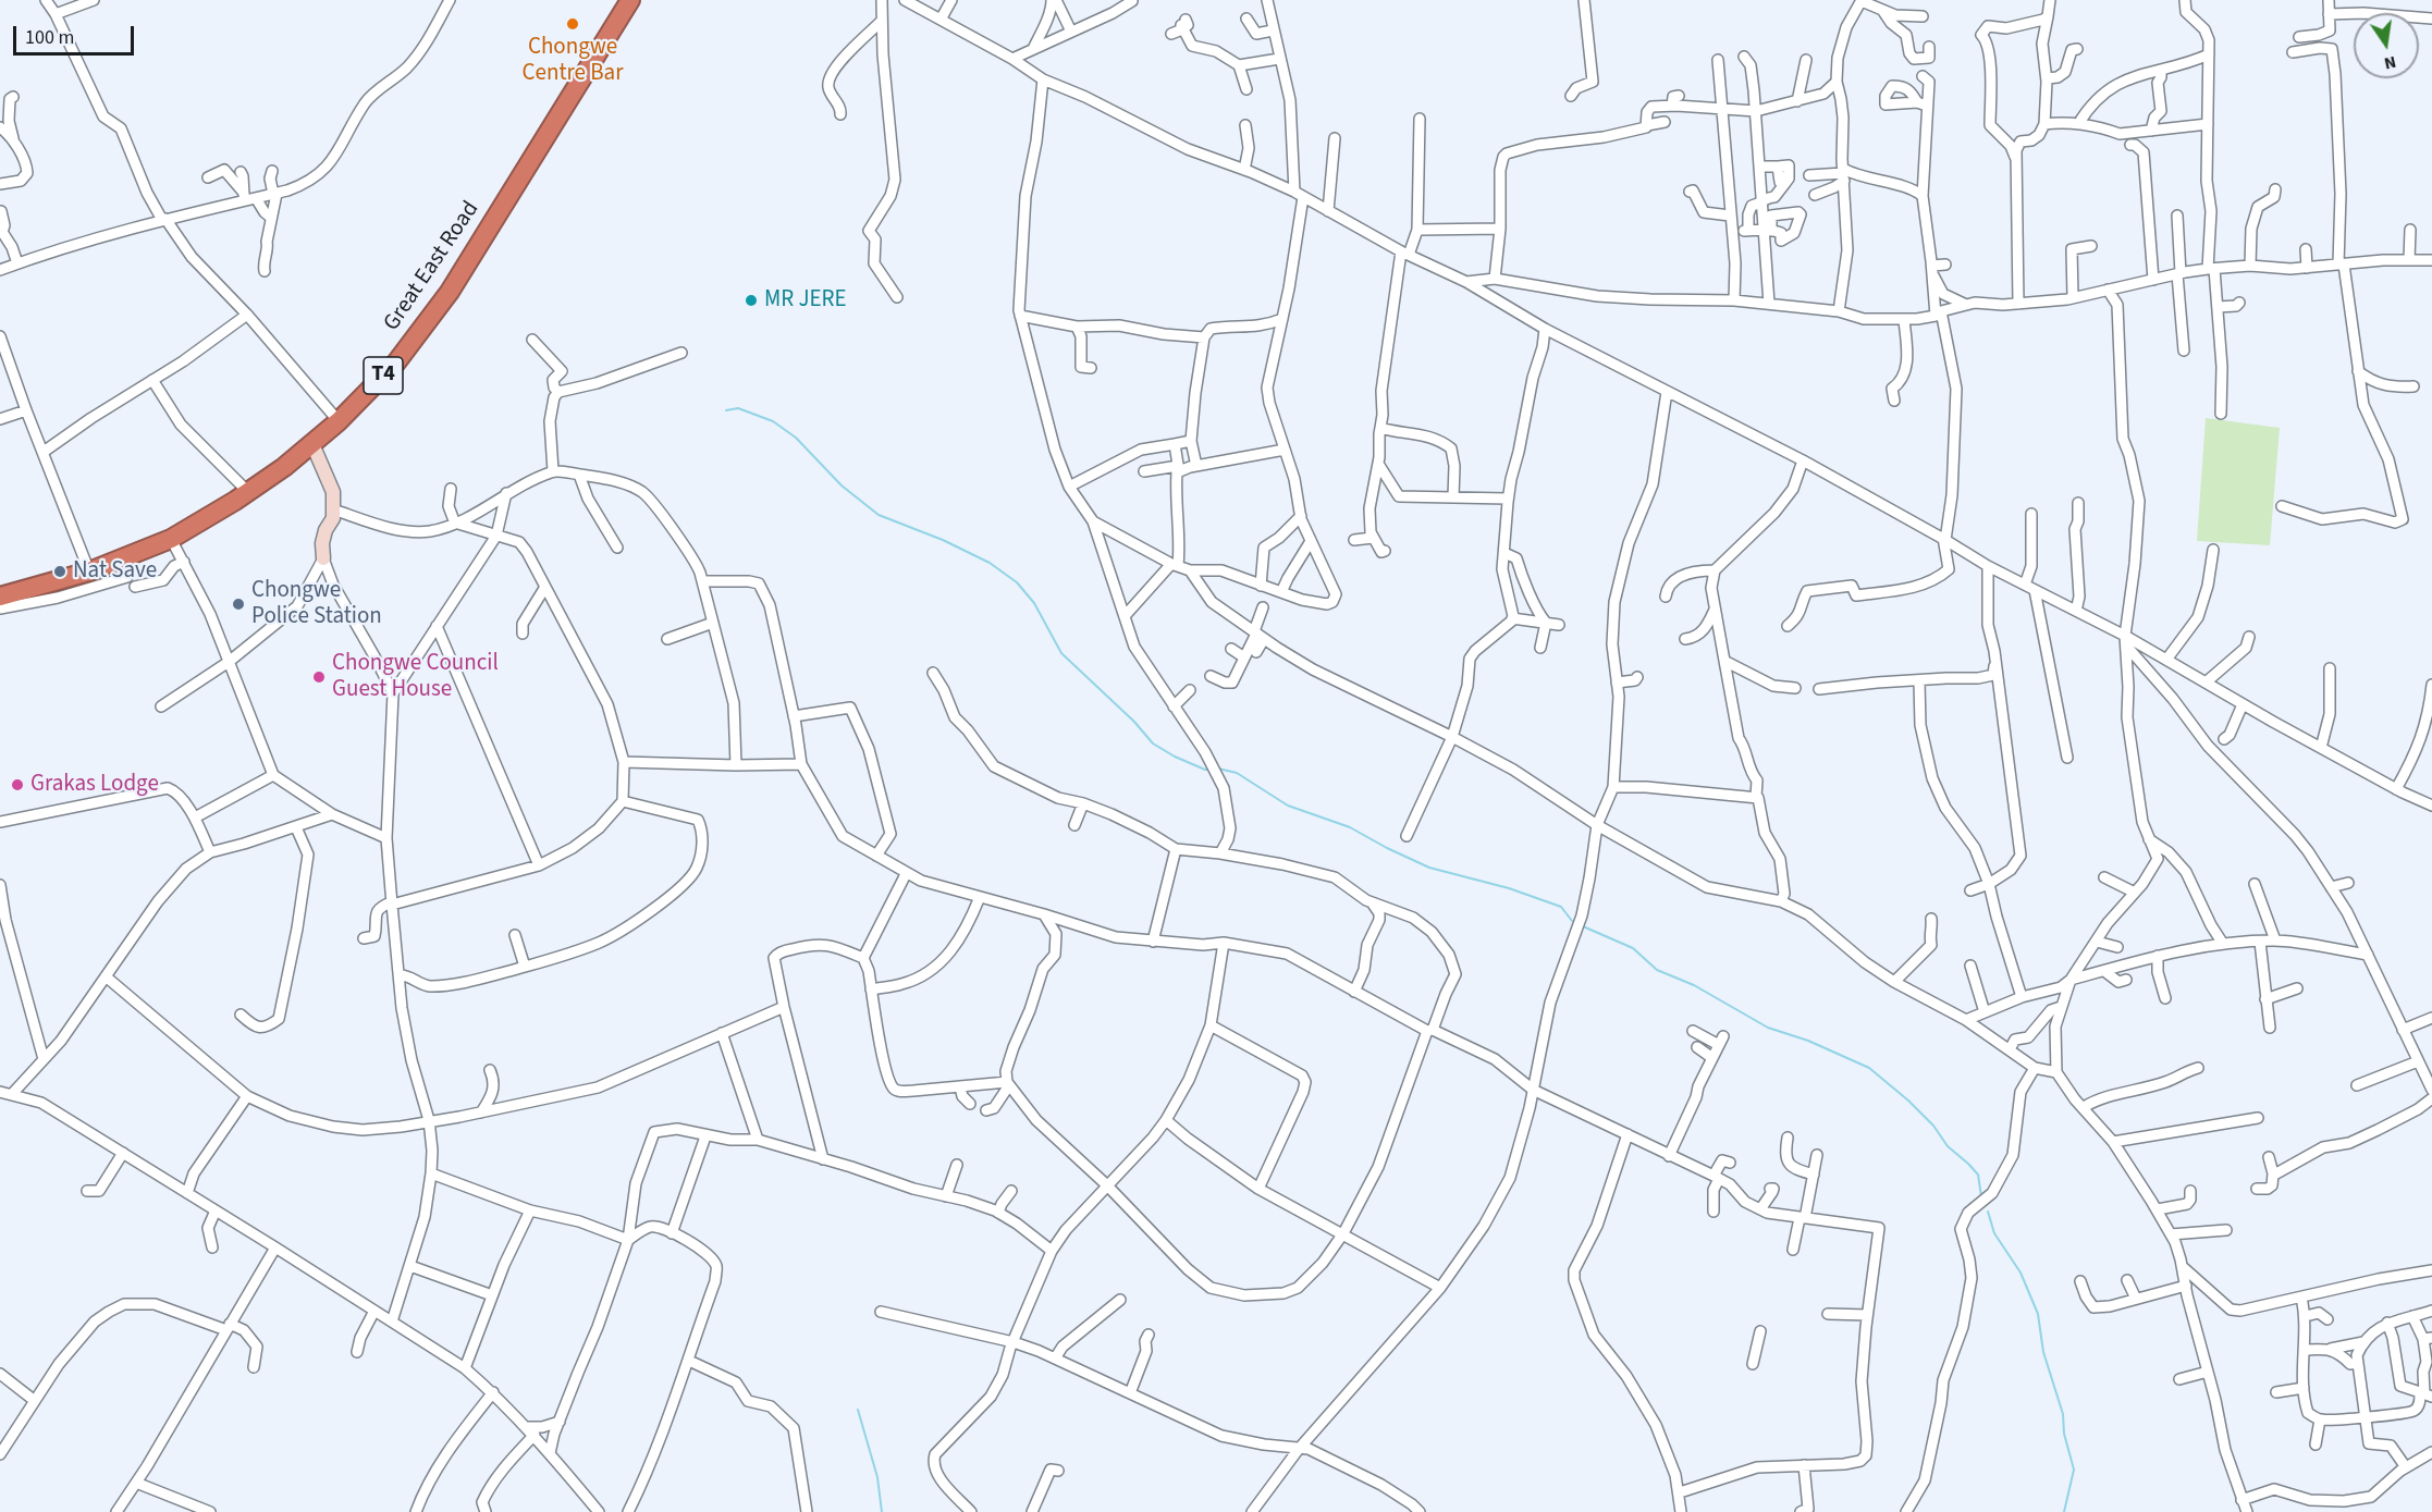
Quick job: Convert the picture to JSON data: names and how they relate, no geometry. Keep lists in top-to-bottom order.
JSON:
{
  "streets": {
    "highway": ["Great East Road", "T4"]
  },
  "places": [
    "Chongwe Centre Bar",
    "MR JERE",
    "Nat Save",
    "Chongwe Police Station",
    "Chongwe Council Guest House",
    "Grakas Lodge"
  ],
  "scale_bar": "100 m",
  "north": "bottom"
}
